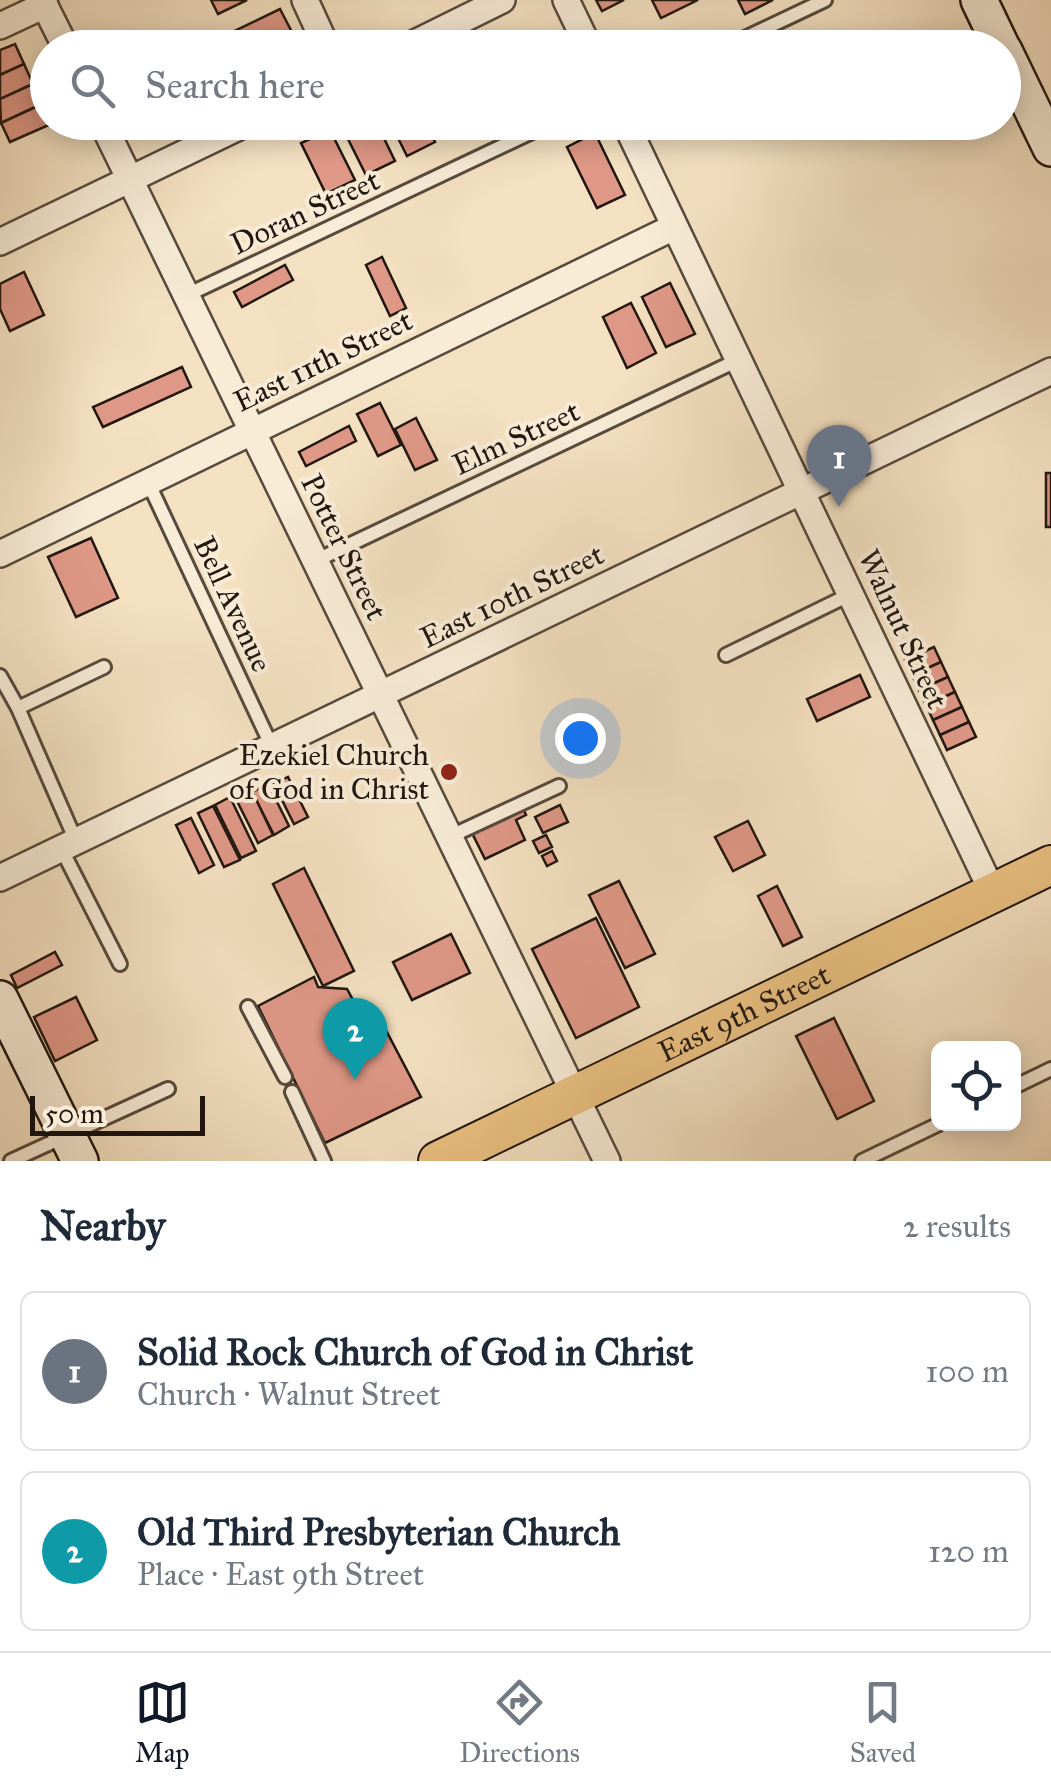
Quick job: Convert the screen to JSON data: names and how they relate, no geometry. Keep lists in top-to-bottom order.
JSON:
{
  "streets": {
    "main road": ["East 9th Street"],
    "street": [
      "East 11th Street",
      "Potter Street",
      "East 10th Street",
      "Walnut Street"
    ],
    "lane": ["Doran Street", "Elm Street", "Bell Avenue"]
  },
  "crossings": [
    ["Doran Street", "Potter Street"],
    ["East 11th Street", "Potter Street"],
    ["East 11th Street", "Bell Avenue"],
    ["East 11th Street", "Walnut Street"],
    ["Elm Street", "Potter Street"],
    ["Elm Street", "Walnut Street"],
    ["Potter Street", "East 10th Street"],
    ["Potter Street", "East 9th Street"],
    ["East 10th Street", "Bell Avenue"],
    ["East 10th Street", "Walnut Street"],
    ["Walnut Street", "East 9th Street"]
  ],
  "places": ["Ezekiel Church of God in Christ"],
  "scale_bar": "50 m",
  "page": {
    "search": "Search here",
    "pins": ["1", "2"],
    "scale": "50 m",
    "heading": ["Nearby", "2 results"],
    "list": [
      {
        "mark": "1",
        "name": "Solid Rock Church of God in Christ",
        "note": "Church · Walnut Street",
        "value": "100 m"
      },
      {
        "mark": "2",
        "name": "Old Third Presbyterian Church",
        "note": "Place · East 9th Street",
        "value": "120 m"
      }
    ],
    "nav": ["Map", "Directions", "Saved"]
  }
}
